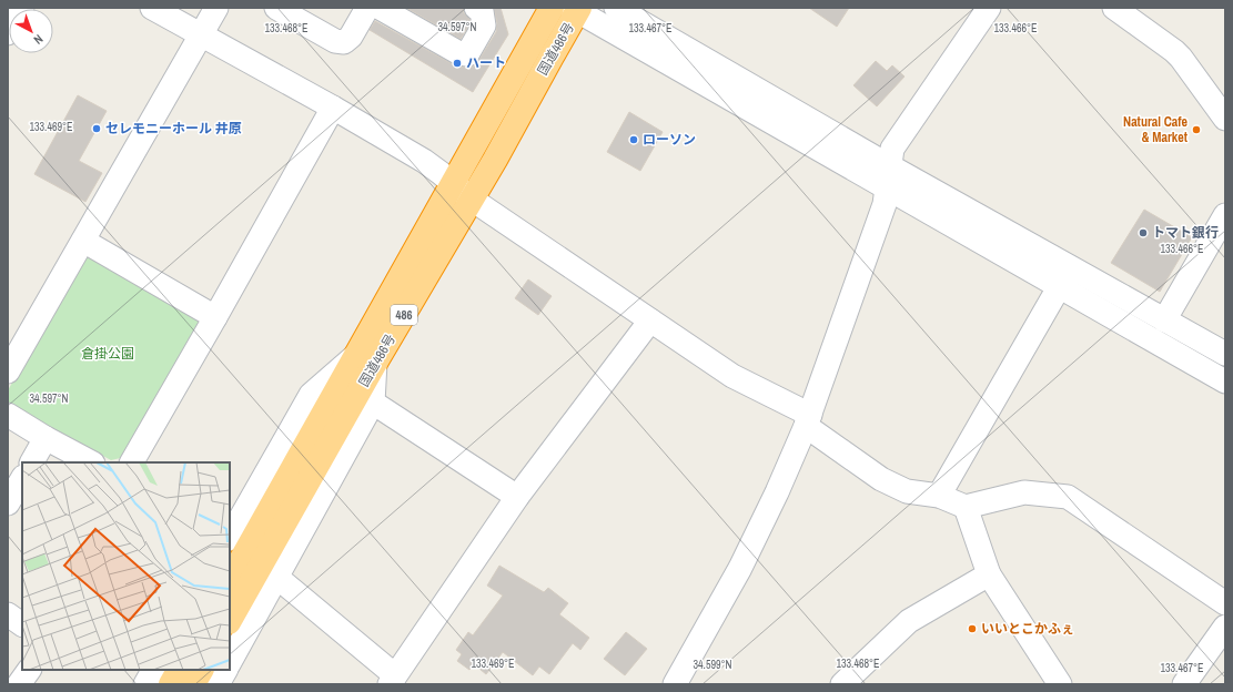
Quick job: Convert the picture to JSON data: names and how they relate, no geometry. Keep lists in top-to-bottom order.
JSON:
{
  "streets": {
    "highway": ["国道486号", "486"]
  },
  "parks": ["倉掛公園"],
  "places": [
    "ハート",
    "セレモニーホール 井原",
    "Natural Cafe & Market",
    "ローソン",
    "トマト銀行",
    "いいとこかふぇ"
  ],
  "north": "bottom right",
  "coordinates": [
    "34.597°N",
    "133.468°E",
    "133.467°E",
    "133.466°E",
    "133.469°E",
    "34.599°N"
  ]
}
